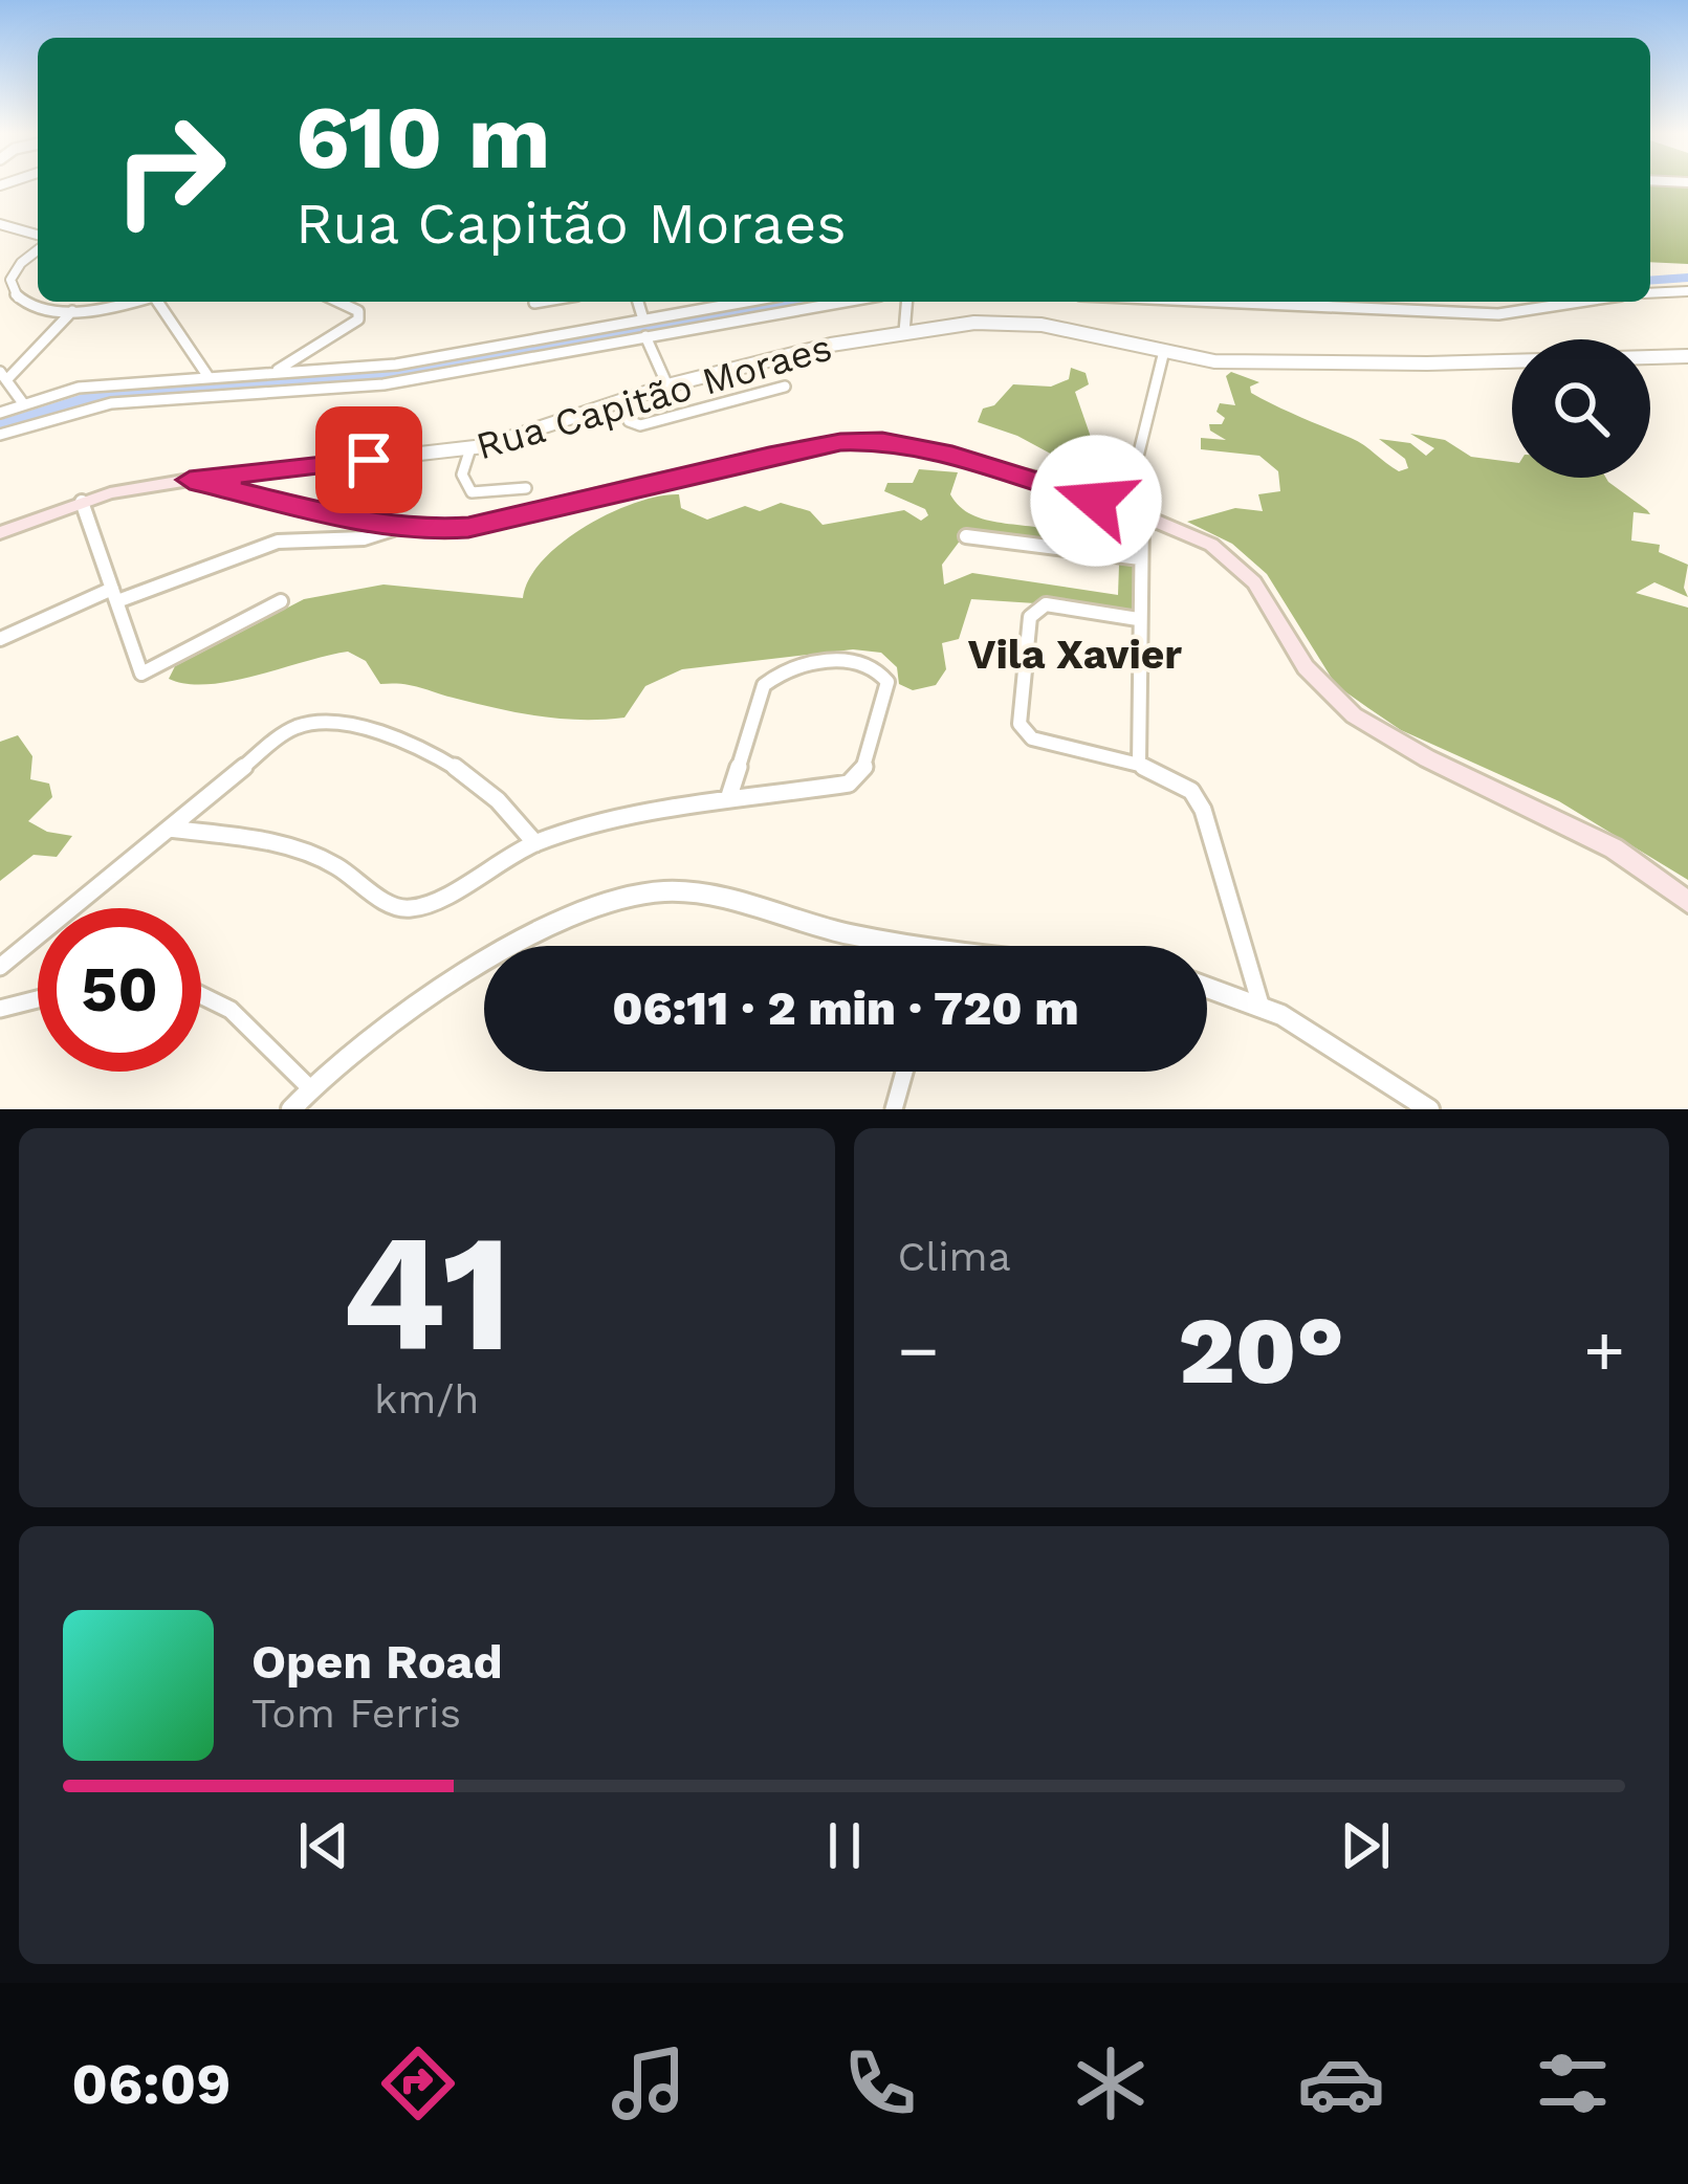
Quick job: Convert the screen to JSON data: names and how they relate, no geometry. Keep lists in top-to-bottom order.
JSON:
{
  "streets": {
    "main road": ["Rua Capitão Moraes"]
  },
  "districts": ["Vila Xavier"],
  "page": {
    "turn": ["610 m", "Rua Capitão Moraes"],
    "limit": "50",
    "trip": "06:11 · 2 min · 720 m",
    "tile": [
      ["41", "km/h"],
      "Clima"
    ],
    "heat": ["−", "20°", "+"],
    "song": ["Open Road", "Tom Ferris"],
    "tabs": "06:09"
  }
}
